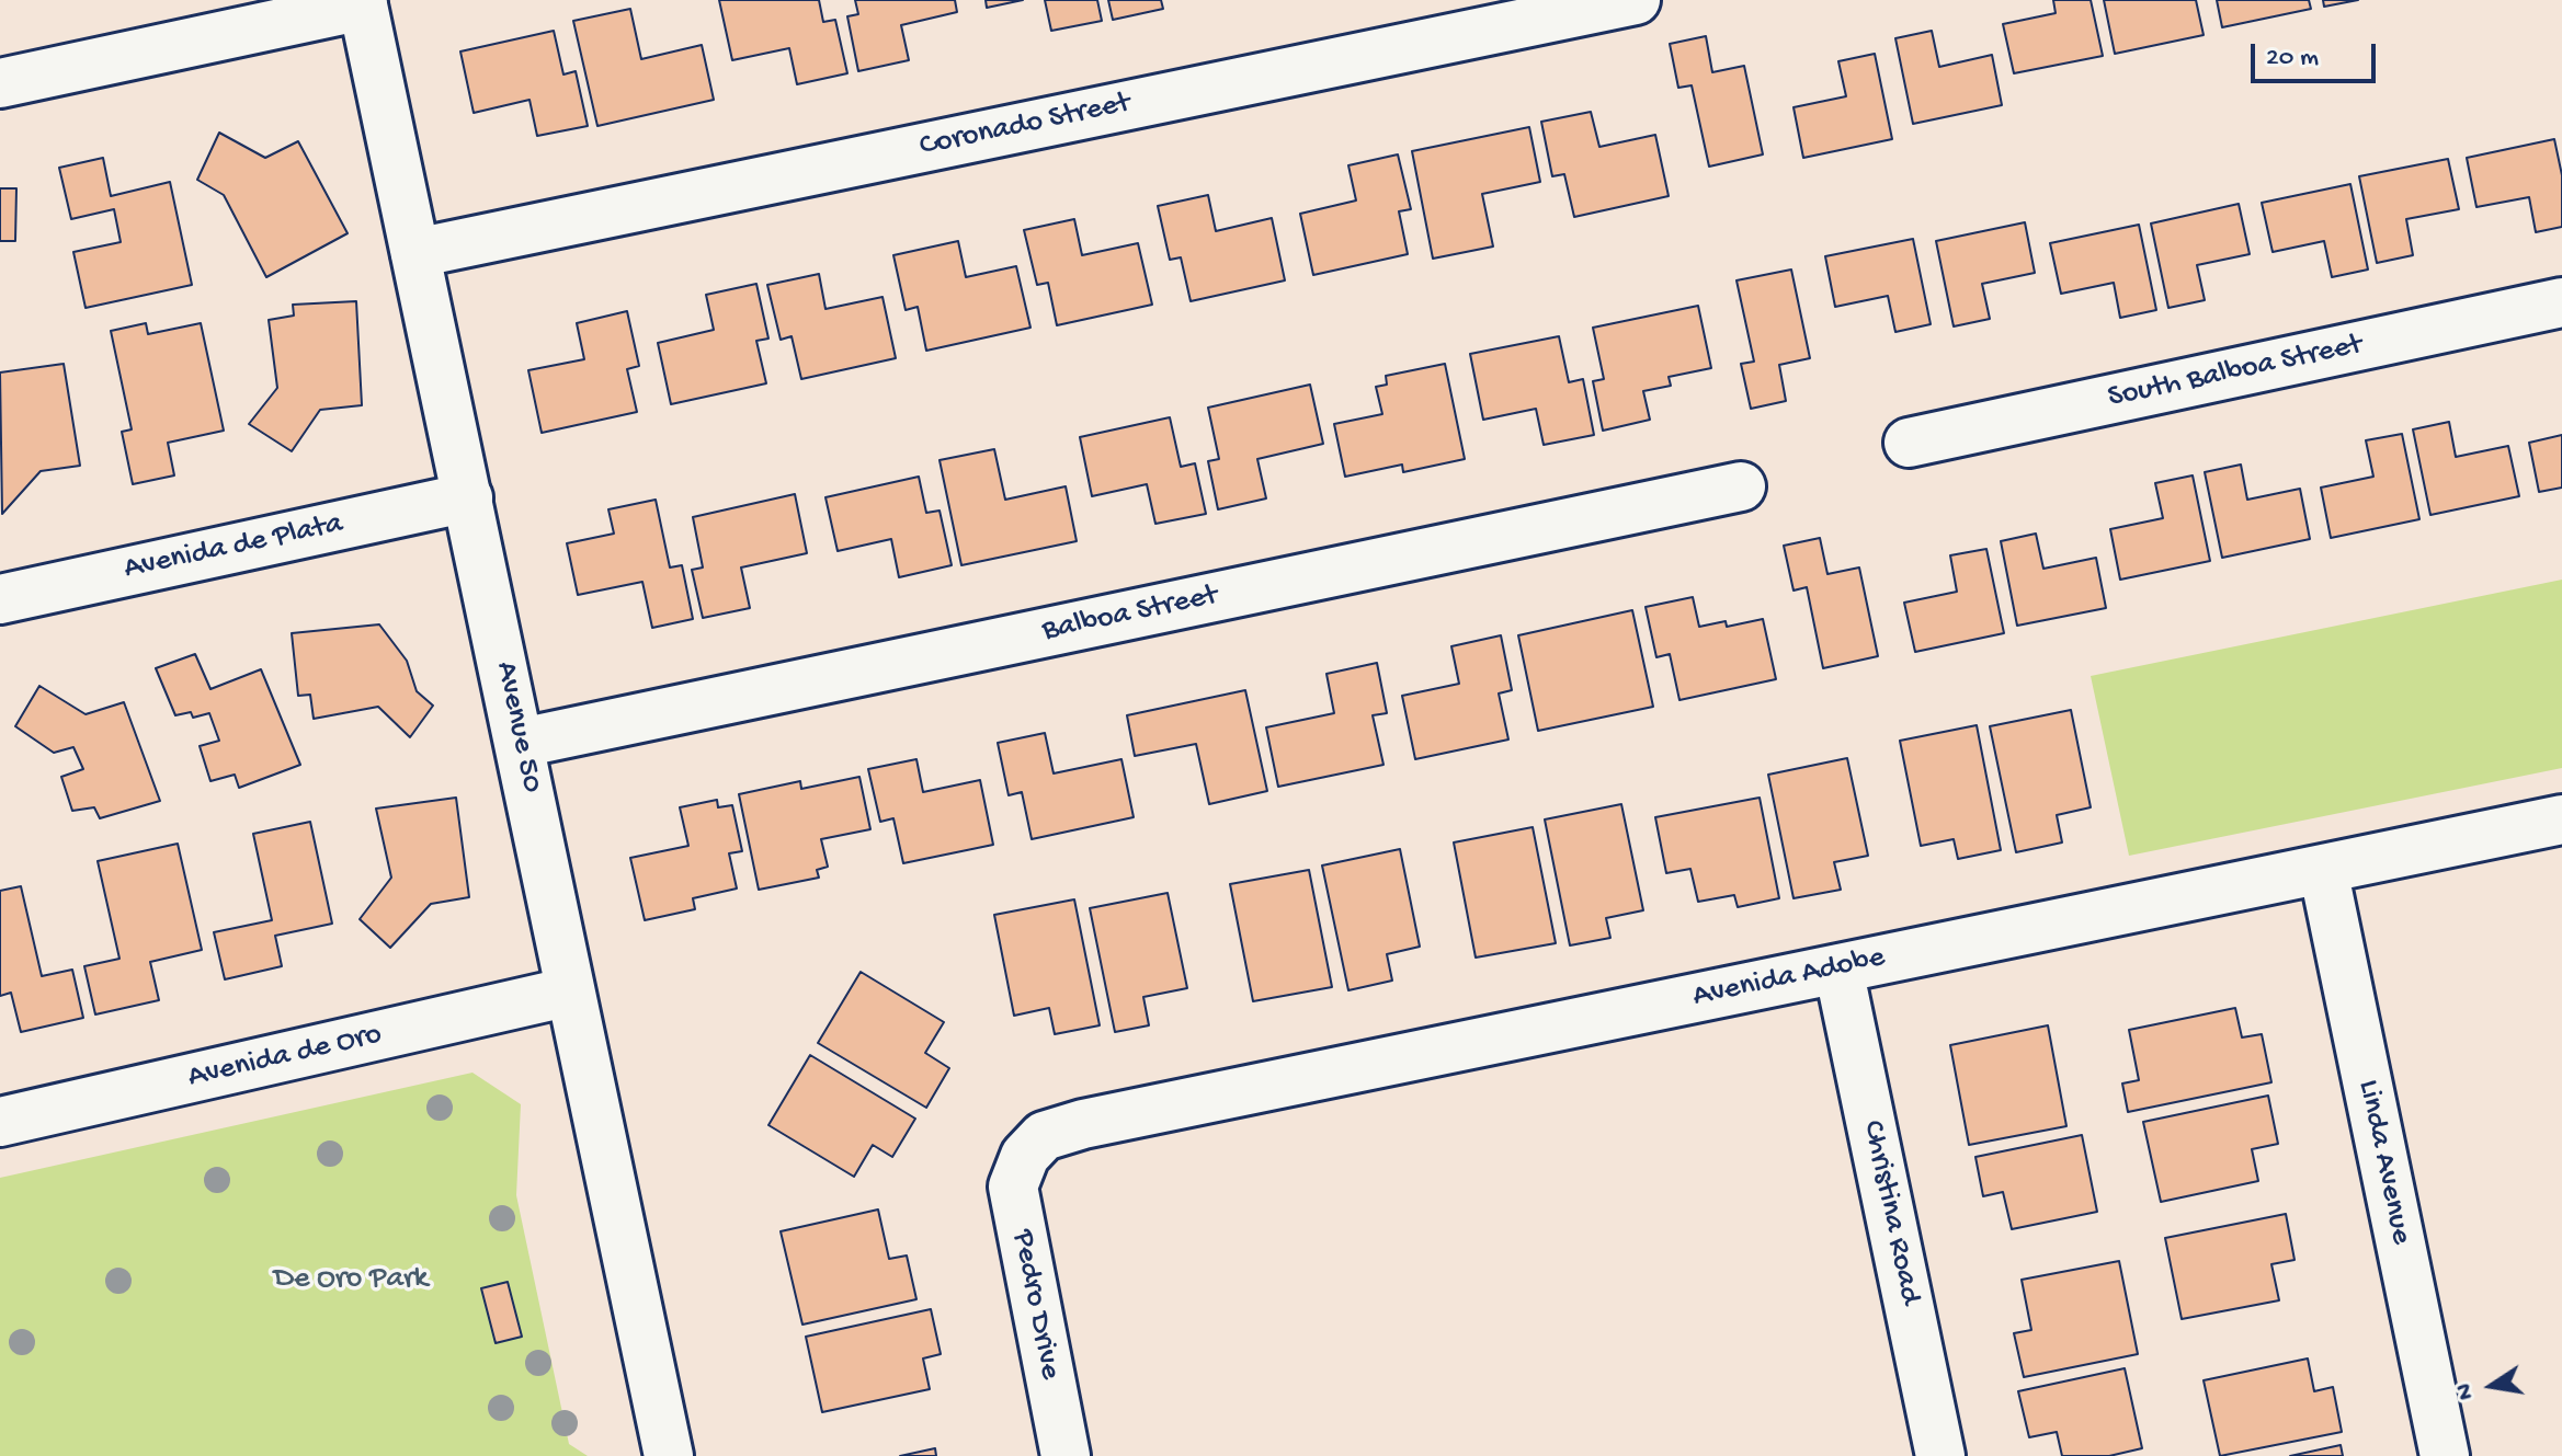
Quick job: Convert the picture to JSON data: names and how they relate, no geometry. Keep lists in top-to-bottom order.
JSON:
{
  "streets": {
    "street": [
      "Coronado Street",
      "South Balboa Street",
      "Avenida de Plata",
      "Balboa Street",
      "Avenue 50",
      "Avenida Adobe",
      "Avenida de Oro",
      "Linda Avenue",
      "Christina Road",
      "Pedro Drive"
    ]
  },
  "crossings": [
    ["Coronado Street", "Avenue 50"],
    ["Avenida de Plata", "Avenue 50"],
    ["Balboa Street", "Avenue 50"],
    ["Avenue 50", "Avenida de Oro"],
    ["Avenida Adobe", "Linda Avenue"],
    ["Avenida Adobe", "Christina Road"],
    ["Avenida Adobe", "Pedro Drive"]
  ],
  "parks": ["De Oro Park"],
  "scale_bar": "20 m",
  "north": "left"
}
